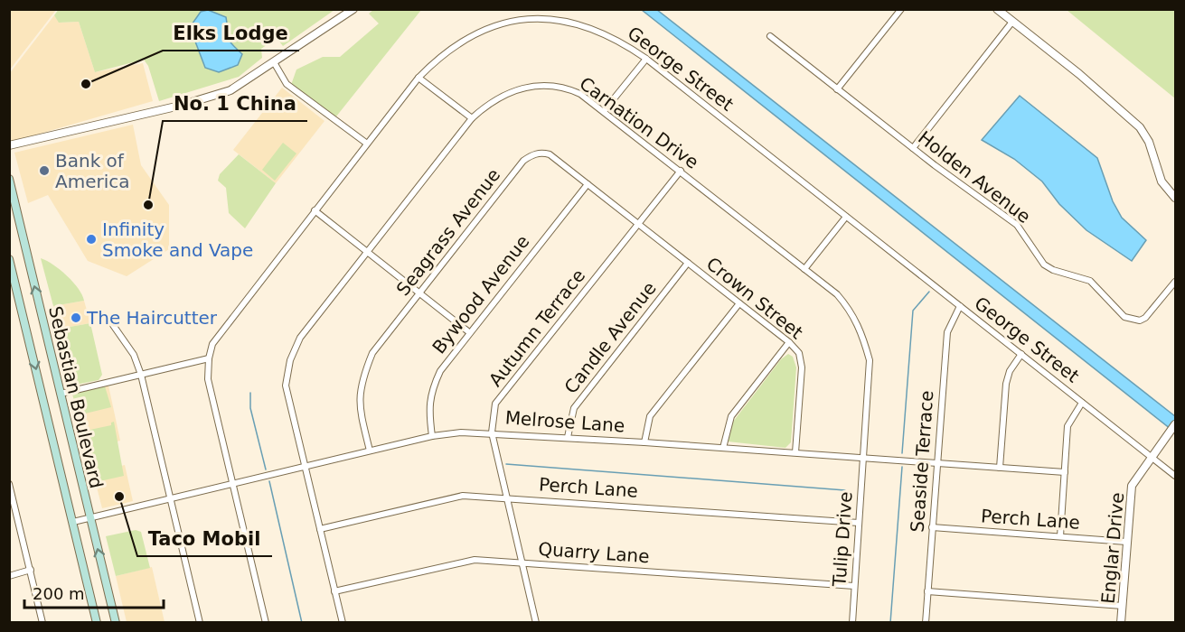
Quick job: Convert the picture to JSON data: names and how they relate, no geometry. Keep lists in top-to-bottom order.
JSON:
{
  "streets": {
    "main road": ["Sebastian Boulevard"],
    "street": [
      "George Street",
      "Carnation Drive",
      "Holden Avenue",
      "Seagrass Avenue",
      "Bywood Avenue",
      "Crown Street",
      "Autumn Terrace",
      "Candle Avenue",
      "Melrose Lane",
      "Seaside Terrace",
      "Perch Lane",
      "Tulip Drive",
      "Englar Drive",
      "Quarry Lane"
    ]
  },
  "crossings": [
    ["George Street", "Seaside Terrace"],
    ["George Street", "Englar Drive"],
    ["Carnation Drive", "Autumn Terrace"],
    ["Carnation Drive", "Melrose Lane"],
    ["Carnation Drive", "Perch Lane"],
    ["Carnation Drive", "Tulip Drive"],
    ["Carnation Drive", "Quarry Lane"],
    ["Seagrass Avenue", "Bywood Avenue"],
    ["Seagrass Avenue", "Crown Street"],
    ["Seagrass Avenue", "Autumn Terrace"],
    ["Seagrass Avenue", "Melrose Lane"],
    ["Bywood Avenue", "Melrose Lane"],
    ["Crown Street", "Autumn Terrace"],
    ["Crown Street", "Candle Avenue"],
    ["Crown Street", "Melrose Lane"],
    ["Autumn Terrace", "Melrose Lane"],
    ["Autumn Terrace", "Perch Lane"],
    ["Autumn Terrace", "Quarry Lane"],
    ["Candle Avenue", "Melrose Lane"],
    ["Sebastian Boulevard", "Melrose Lane"],
    ["Melrose Lane", "Seaside Terrace"],
    ["Melrose Lane", "Tulip Drive"],
    ["Seaside Terrace", "Perch Lane"],
    ["Perch Lane", "Tulip Drive"],
    ["Perch Lane", "Englar Drive"],
    ["Tulip Drive", "Quarry Lane"]
  ],
  "places": [
    "Elks Lodge",
    "Bank of America",
    "No. 1 China",
    "Infinity Smoke and Vape",
    "The Haircutter",
    "Taco Mobil"
  ],
  "scale_bar": "200 m"
}
